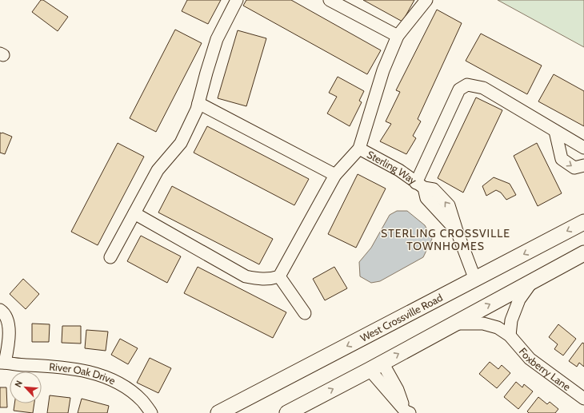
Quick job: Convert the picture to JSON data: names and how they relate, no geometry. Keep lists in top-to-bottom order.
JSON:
{
  "streets": {
    "main road": ["West Crossville Road"],
    "street": ["Sterling Way", "Foxberry Lane", "River Oak Drive"]
  },
  "crossings": [
    ["Sterling Way", "West Crossville Road"]
  ],
  "districts": ["STERLING CROSSVILLE TOWNHOMES"],
  "north": "top left"
}
